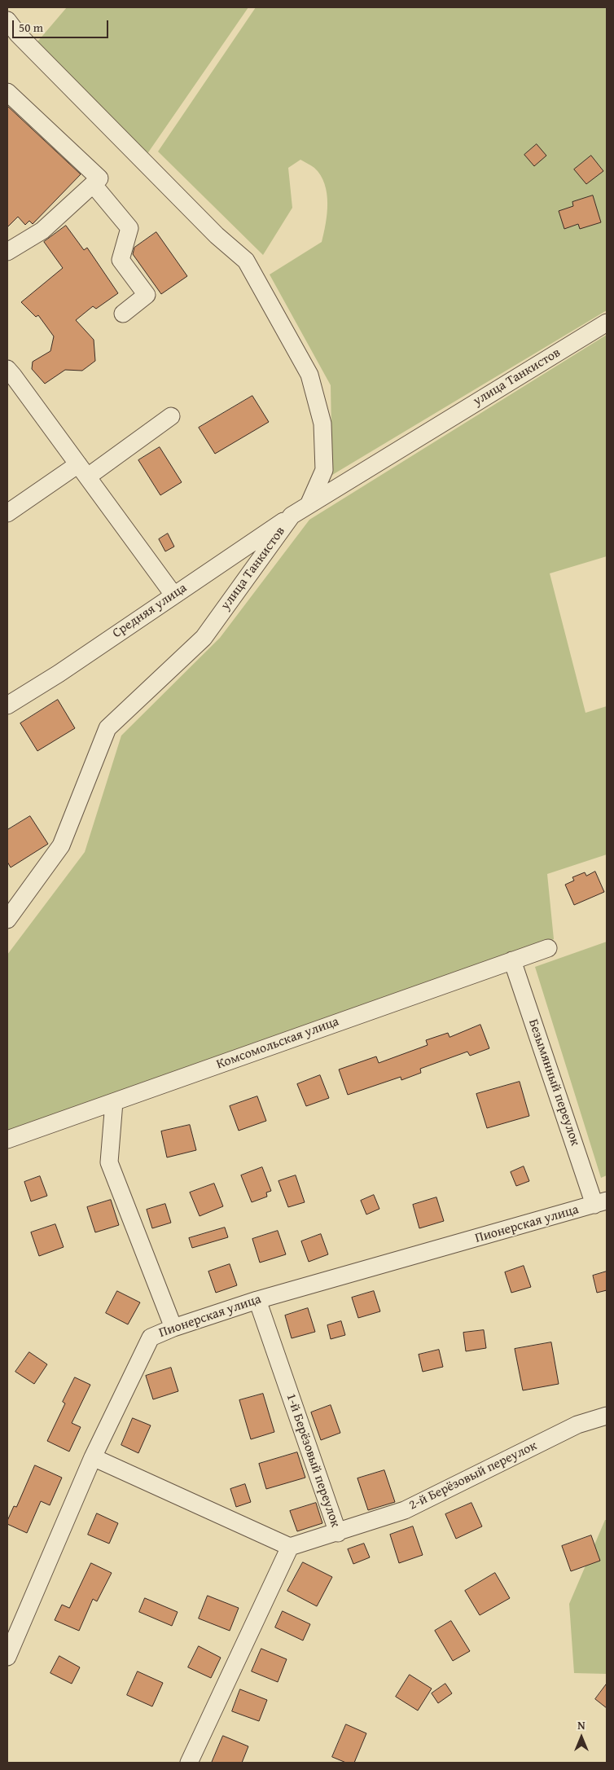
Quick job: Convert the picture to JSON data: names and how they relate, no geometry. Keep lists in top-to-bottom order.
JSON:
{
  "streets": {
    "street": [
      "улица Танкистов",
      "Средняя улица",
      "Комсомольская улица",
      "Безымянный переулок",
      "Пионерская улица",
      "1-й Берёзовый переулок",
      "2-й Берёзовый переулок"
    ]
  },
  "crossings": [
    ["улица Танкистов", "Средняя улица"],
    ["Комсомольская улица", "Безымянный переулок"],
    ["Безымянный переулок", "Пионерская улица"],
    ["Пионерская улица", "1-й Берёзовый переулок"],
    ["1-й Берёзовый переулок", "2-й Берёзовый переулок"]
  ],
  "scale_bar": "50 m",
  "north": "top"
}
